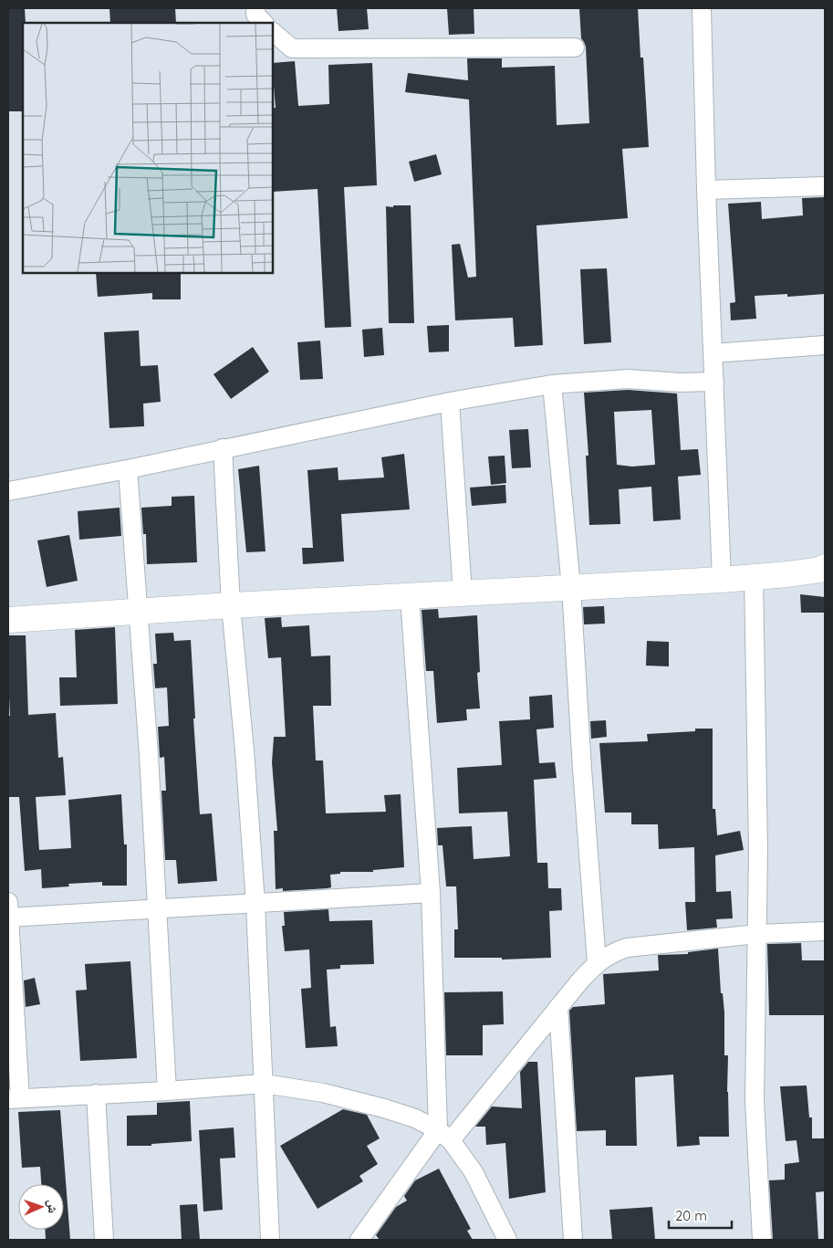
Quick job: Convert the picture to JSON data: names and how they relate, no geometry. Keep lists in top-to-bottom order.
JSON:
{
  "scale_bar": "20 m",
  "north": "right"
}
